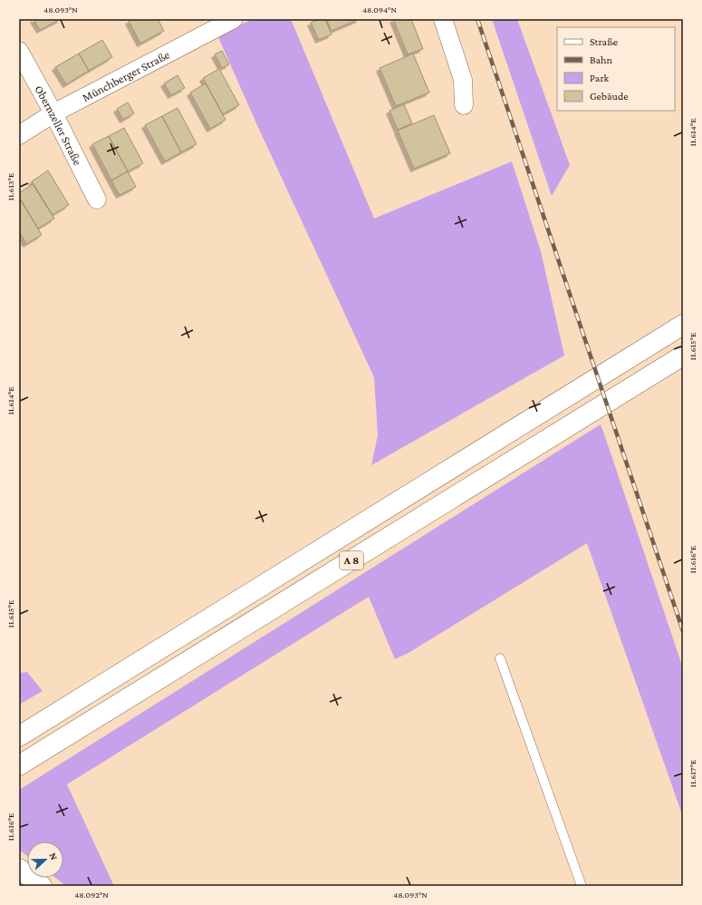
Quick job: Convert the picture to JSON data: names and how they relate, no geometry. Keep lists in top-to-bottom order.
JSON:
{
  "streets": {
    "main road": ["A 8"],
    "street": ["Münchberger Straße", "Obernzeller Straße"]
  },
  "crossings": [
    ["Münchberger Straße", "Obernzeller Straße"]
  ],
  "legend": [
    "Straße",
    "Bahn",
    "Park",
    "Gebäude"
  ],
  "north": "right",
  "coordinates": [
    "48.093°N",
    "48.094°N",
    "11.614°E",
    "11.613°E",
    "11.615°E",
    "11.616°E",
    "11.617°E",
    "48.092°N"
  ]
}
